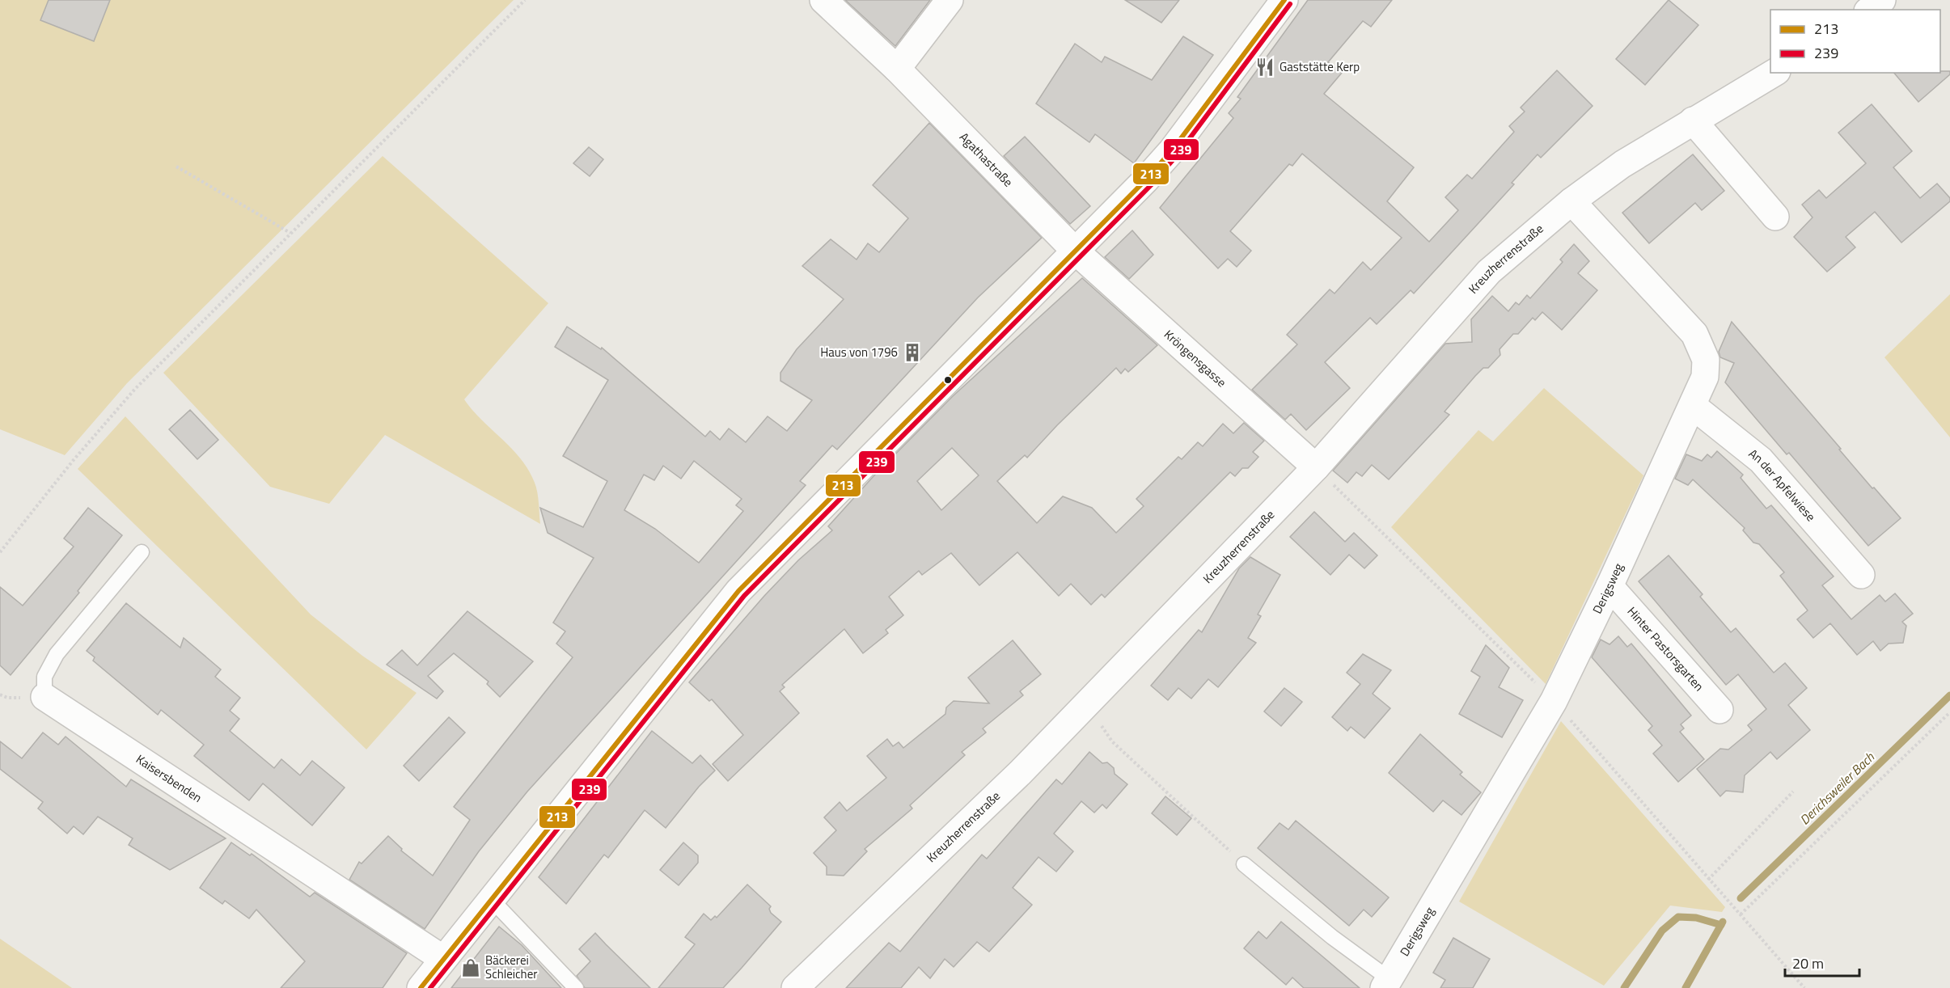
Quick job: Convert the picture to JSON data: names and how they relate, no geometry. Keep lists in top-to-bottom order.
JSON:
{
  "streets": {
    "street": [
      "Agathastraße",
      "Kreuzherrenstraße",
      "Kröngensgasse",
      "An der Apfelwiese",
      "Derigsweg",
      "Hinter Pastorsgarten",
      "Kaisersbenden"
    ]
  },
  "crossings": [
    ["Agathastraße", "Kröngensgasse"],
    ["Kreuzherrenstraße", "Kröngensgasse"],
    ["Kreuzherrenstraße", "Derigsweg"],
    ["An der Apfelwiese", "Derigsweg"],
    ["Derigsweg", "Hinter Pastorsgarten"]
  ],
  "water": ["Derichsweiler Bach"],
  "places": {
    "restaurant": ["Gaststätte Kerp"],
    "building": ["Haus von 1796"],
    "shop": ["Bäckerei Schleicher"]
  },
  "lines": ["transit line 213", "transit line 239"],
  "legend": ["213", "239"],
  "scale_bar": "20 m"
}
